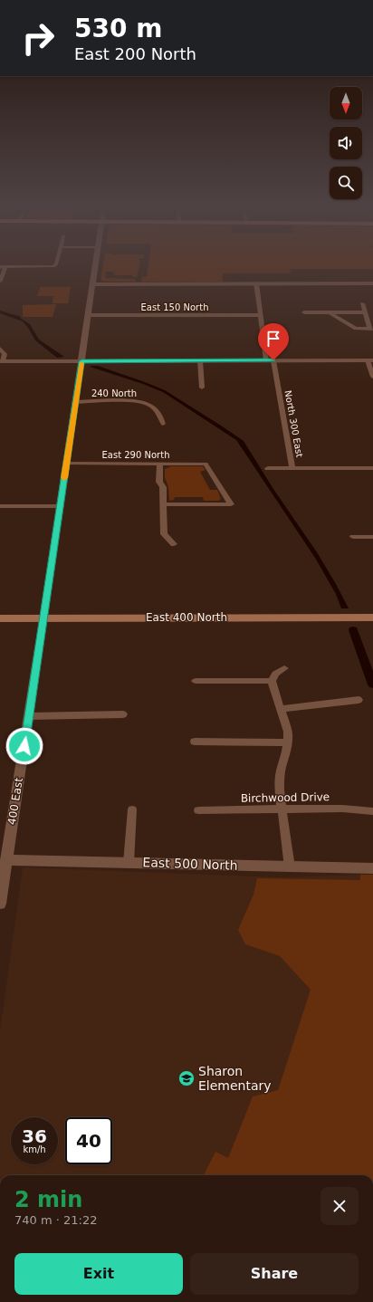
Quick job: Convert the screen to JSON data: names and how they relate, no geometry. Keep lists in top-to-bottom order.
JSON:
{
  "streets": {
    "main road": ["East 400 North"],
    "street": [
      "East 150 North",
      "240 North",
      "North 300 East",
      "East 290 North",
      "Birchwood Drive",
      "400 East",
      "East 500 North"
    ]
  },
  "crossings": [
    ["East 150 North", "North 300 East"],
    ["East 150 North", "400 East"],
    ["240 North", "400 East"],
    ["East 290 North", "400 East"],
    ["East 400 North", "400 East"],
    ["400 East", "East 500 North"]
  ],
  "places": {
    "school or university": ["Sharon Elementary"]
  },
  "north": "bottom",
  "page": {
    "turn": ["530 m", "East 200 North"],
    "speed": "36 km/h",
    "limit": "40",
    "heading": ["2 min", "740 m · 21:22"],
    "buttons": ["Exit", "Share"]
  }
}
